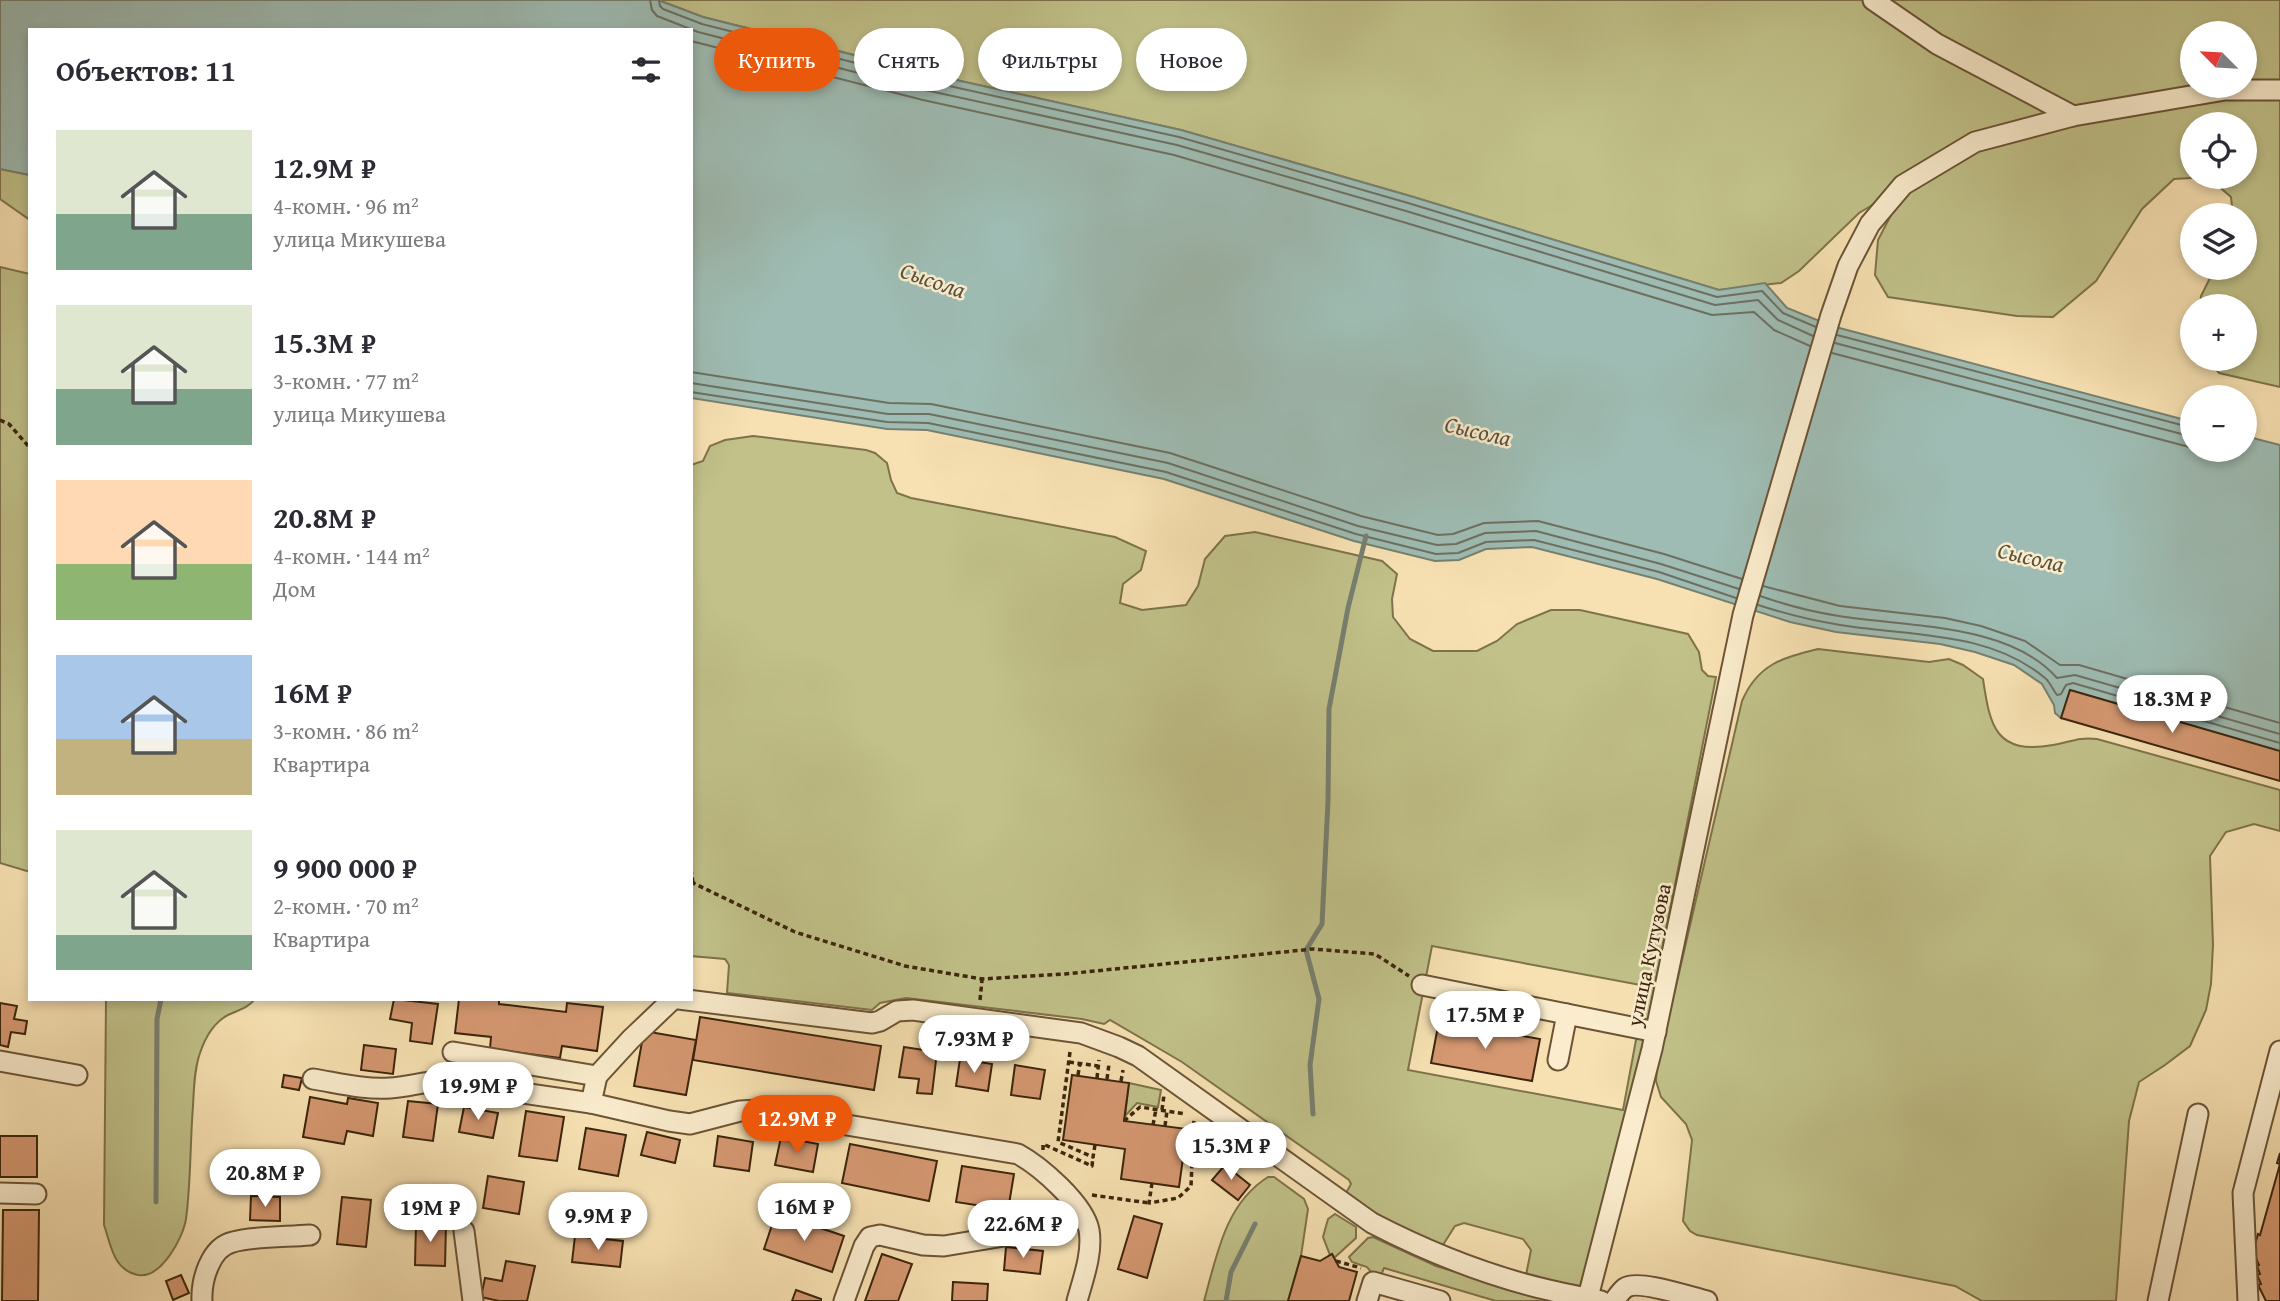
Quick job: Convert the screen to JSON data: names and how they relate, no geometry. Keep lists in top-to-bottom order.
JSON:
{
  "streets": {
    "street": ["улица Кутузова"]
  },
  "water": ["Сысола"],
  "north": "top left",
  "page": {
    "map_buttons": ["+", "−"],
    "chip": [
      "Купить",
      "Снять",
      "Фильтры",
      "Новое"
    ],
    "heading": "Объектов: 11",
    "list": [
      {
        "name": "12.9M ₽",
        "note": "4-комн. · 96 m² · улица Микушева"
      },
      {
        "name": "15.3M ₽",
        "note": "3-комн. · 77 m² · улица Микушева"
      },
      {
        "name": "20.8M ₽",
        "note": "4-комн. · 144 m² · Дом"
      },
      {
        "name": "16M ₽",
        "note": "3-комн. · 86 m² · Квартира"
      },
      {
        "name": "9 900 000 ₽",
        "note": "2-комн. · 70 m² · Квартира"
      }
    ],
    "price": [
      "18.3M ₽",
      "17.5M ₽",
      "7.93M ₽",
      "19.9M ₽",
      "12.9M ₽",
      "15.3M ₽",
      "20.8M ₽",
      "16M ₽",
      "19M ₽",
      "9.9M ₽",
      "22.6M ₽"
    ]
  }
}
